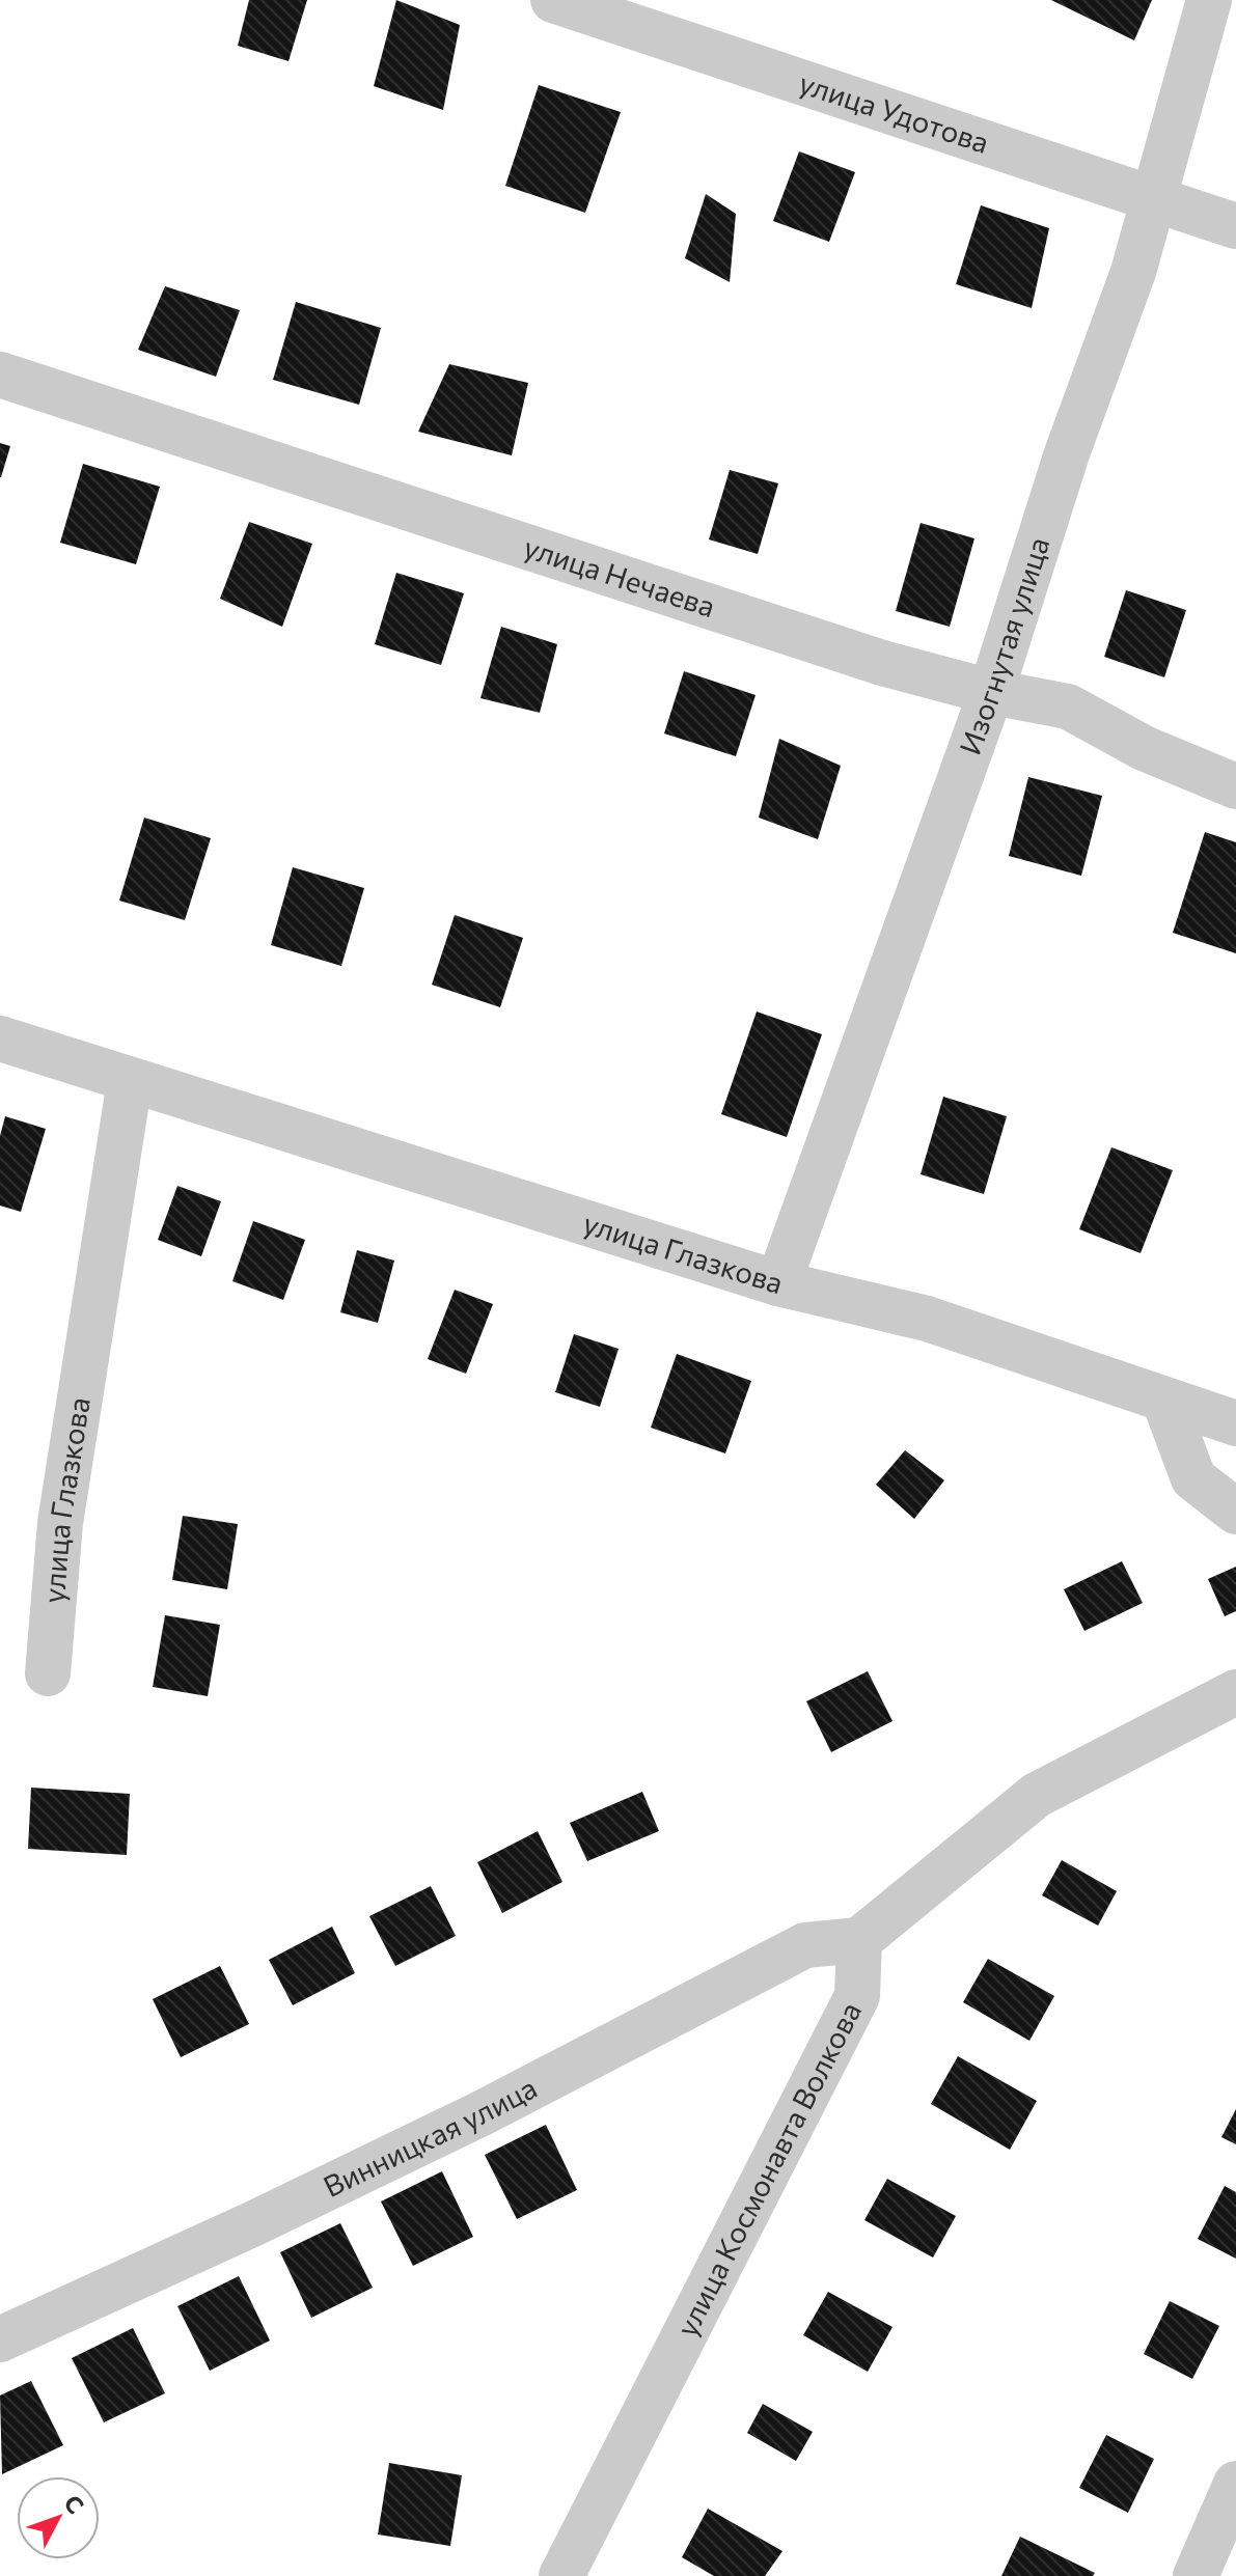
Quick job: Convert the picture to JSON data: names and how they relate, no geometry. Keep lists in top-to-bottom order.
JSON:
{
  "streets": {
    "street": [
      "улица Удотова",
      "улица Нечаева",
      "Изогнутая улица",
      "улица Глазкова",
      "Винницкая улица",
      "улица Космонавта Волкова"
    ]
  },
  "crossings": [
    ["улица Удотова", "Изогнутая улица"],
    ["улица Нечаева", "Изогнутая улица"],
    ["Изогнутая улица", "улица Глазкова"],
    ["Винницкая улица", "улица Космонавта Волкова"]
  ],
  "north": "top right"
}
